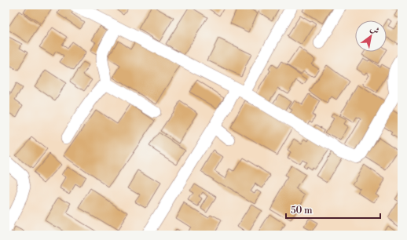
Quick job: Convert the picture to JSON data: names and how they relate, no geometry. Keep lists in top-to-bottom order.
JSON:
{
  "scale_bar": "50 m",
  "north": "top right"
}
